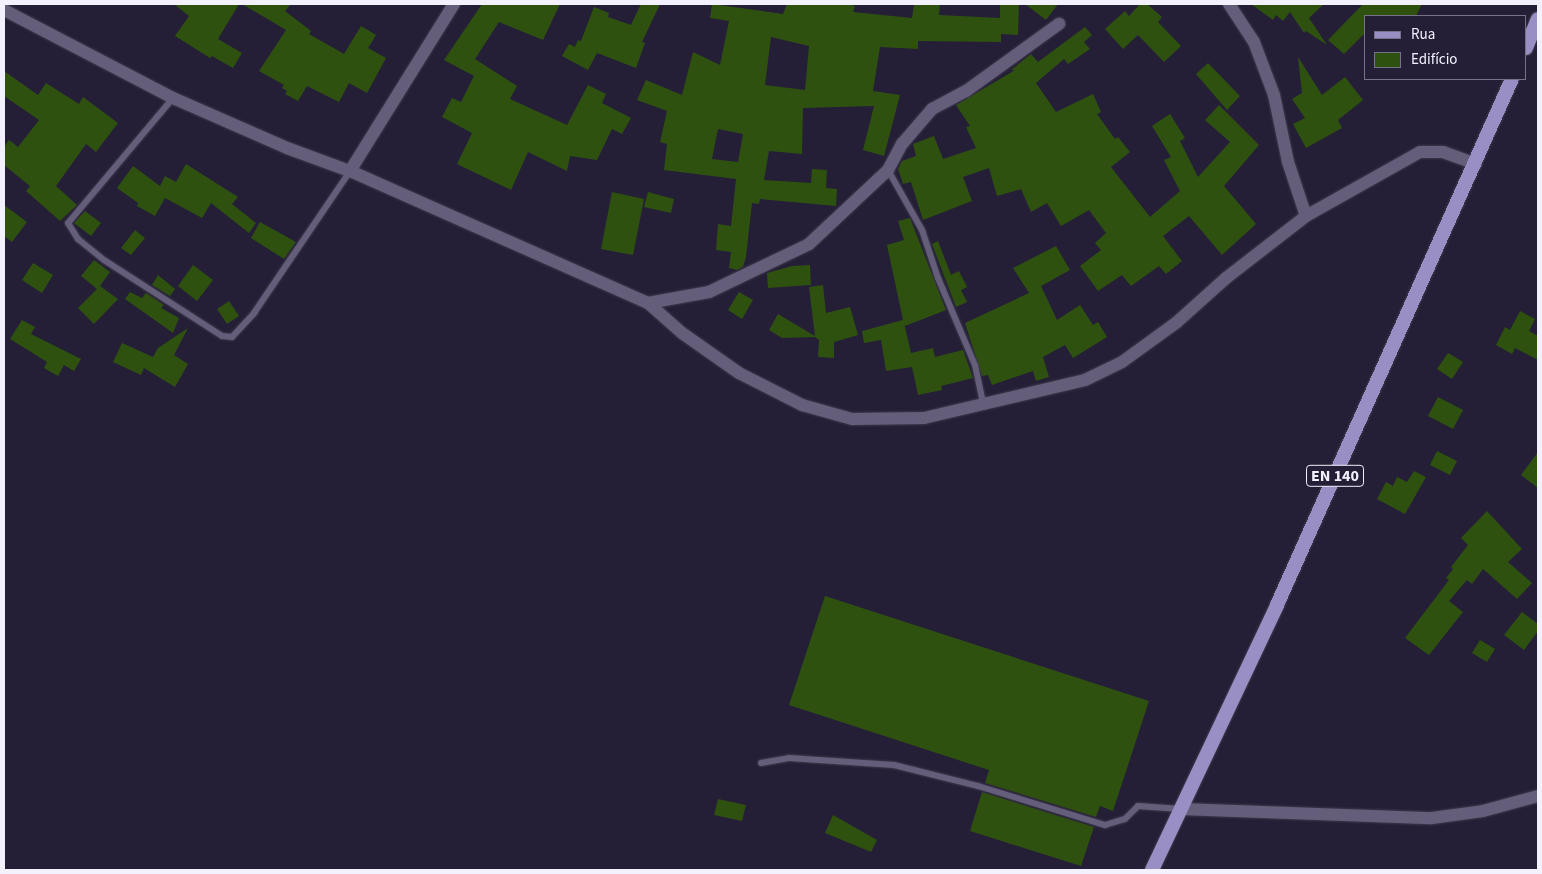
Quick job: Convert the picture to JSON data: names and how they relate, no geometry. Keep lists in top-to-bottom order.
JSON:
{
  "streets": {
    "main road": ["EN 140"]
  },
  "legend": ["Rua", "Edifício"]
}
